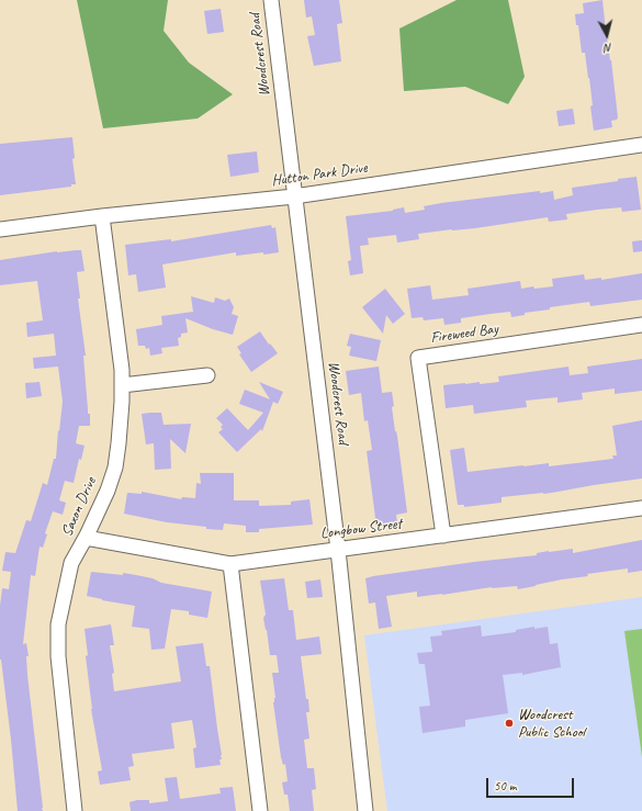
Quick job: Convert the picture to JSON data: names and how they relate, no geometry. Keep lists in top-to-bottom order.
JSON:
{
  "streets": {
    "street": [
      "Woodcrest Road",
      "Hutton Park Drive",
      "Fireweed Bay",
      "Saxon Drive",
      "Longbow Street"
    ]
  },
  "crossings": [
    ["Woodcrest Road", "Hutton Park Drive"],
    ["Woodcrest Road", "Longbow Street"],
    ["Hutton Park Drive", "Saxon Drive"],
    ["Fireweed Bay", "Longbow Street"],
    ["Saxon Drive", "Longbow Street"]
  ],
  "places": ["Woodcrest Public School"],
  "scale_bar": "50 m",
  "north": "bottom"
}
